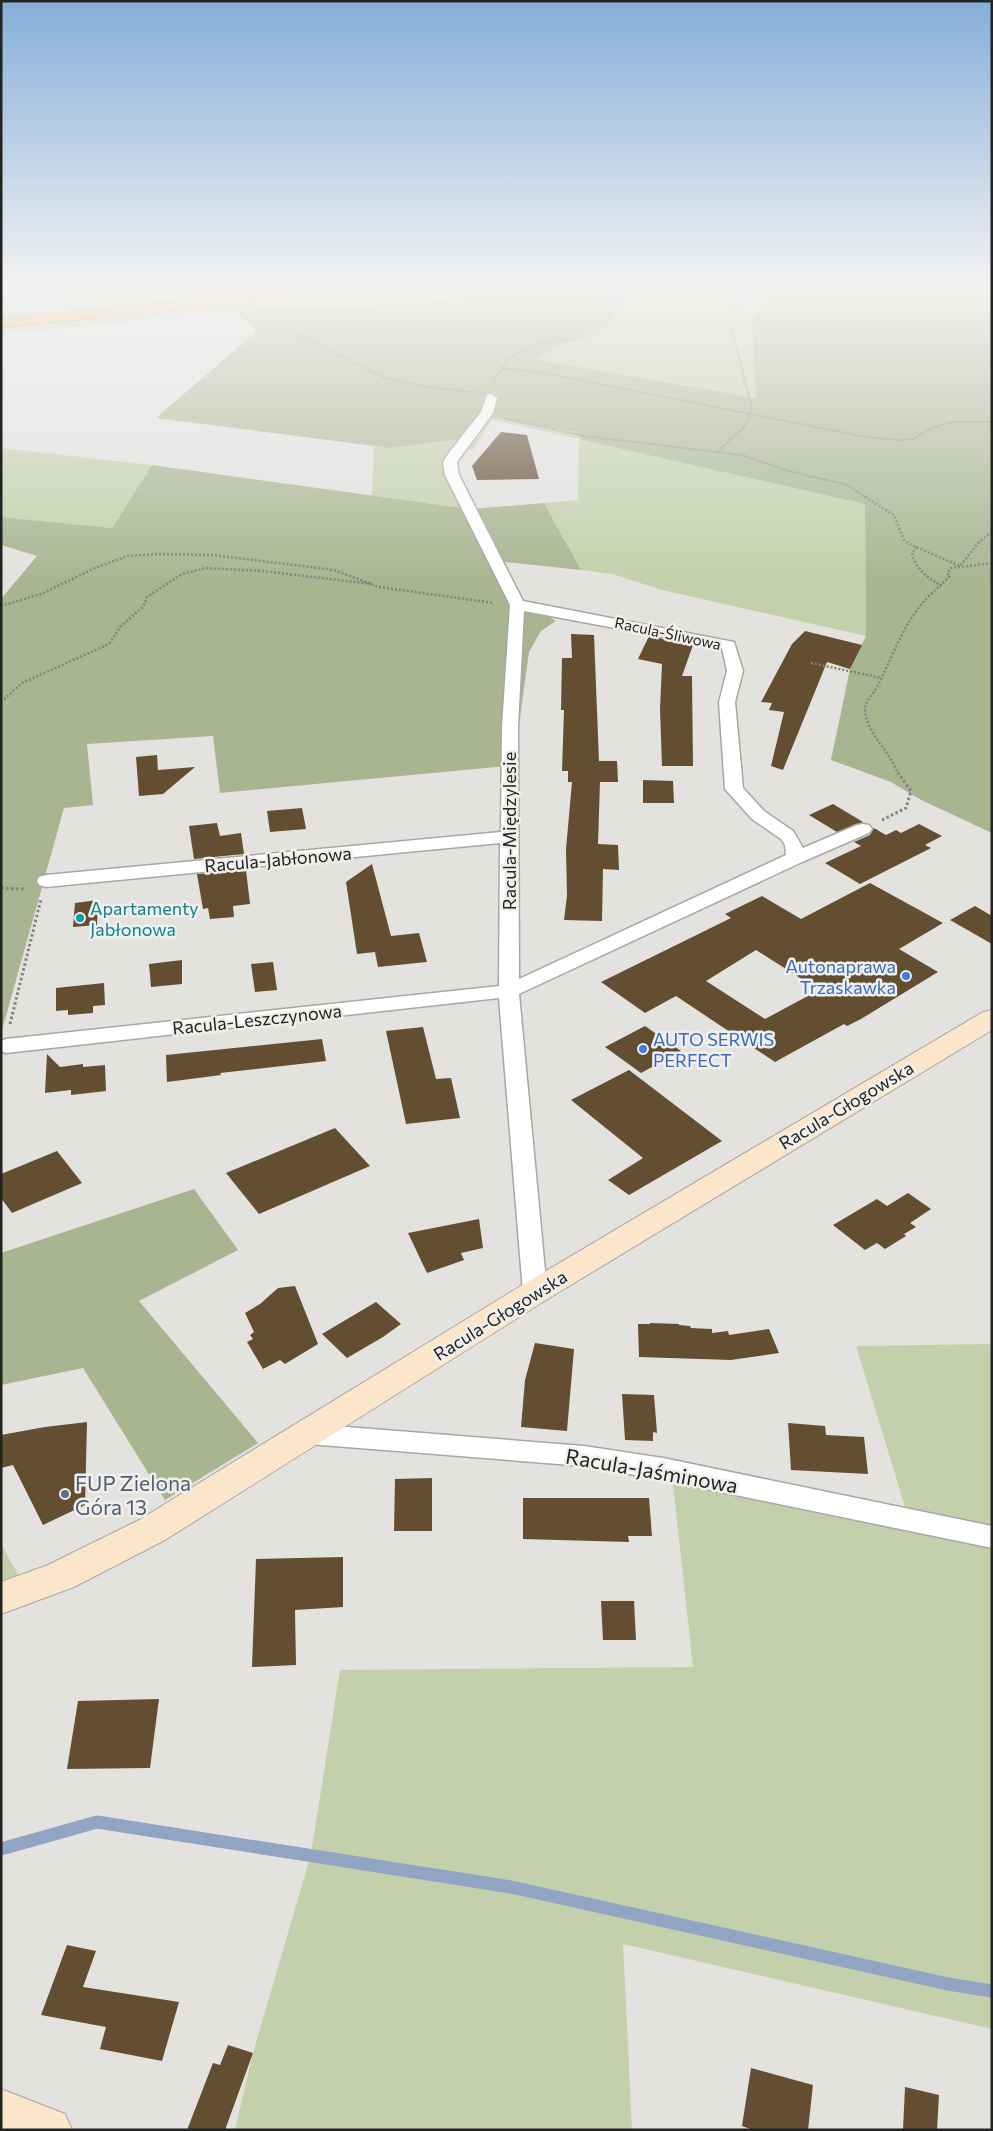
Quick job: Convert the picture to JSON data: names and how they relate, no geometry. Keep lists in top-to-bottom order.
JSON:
{
  "streets": {
    "street": [
      "Racula-Śliwowa",
      "Racula-Międzylesie",
      "Racula-Jabłonowa",
      "Racula-Leszczynowa",
      "Racula-Głogowska",
      "Racula-Jaśminowa"
    ]
  },
  "crossings": [
    ["Racula-Śliwowa", "Racula-Międzylesie"],
    ["Racula-Międzylesie", "Racula-Jabłonowa"],
    ["Racula-Międzylesie", "Racula-Leszczynowa"],
    ["Racula-Międzylesie", "Racula-Głogowska"],
    ["Racula-Głogowska", "Racula-Jaśminowa"]
  ],
  "places": [
    "Apartamenty Jabłonowa",
    "Autonaprawa Trzaskawka",
    "AUTO SERWIS PERFECT",
    "FUP Zielona Góra 13"
  ]
}
